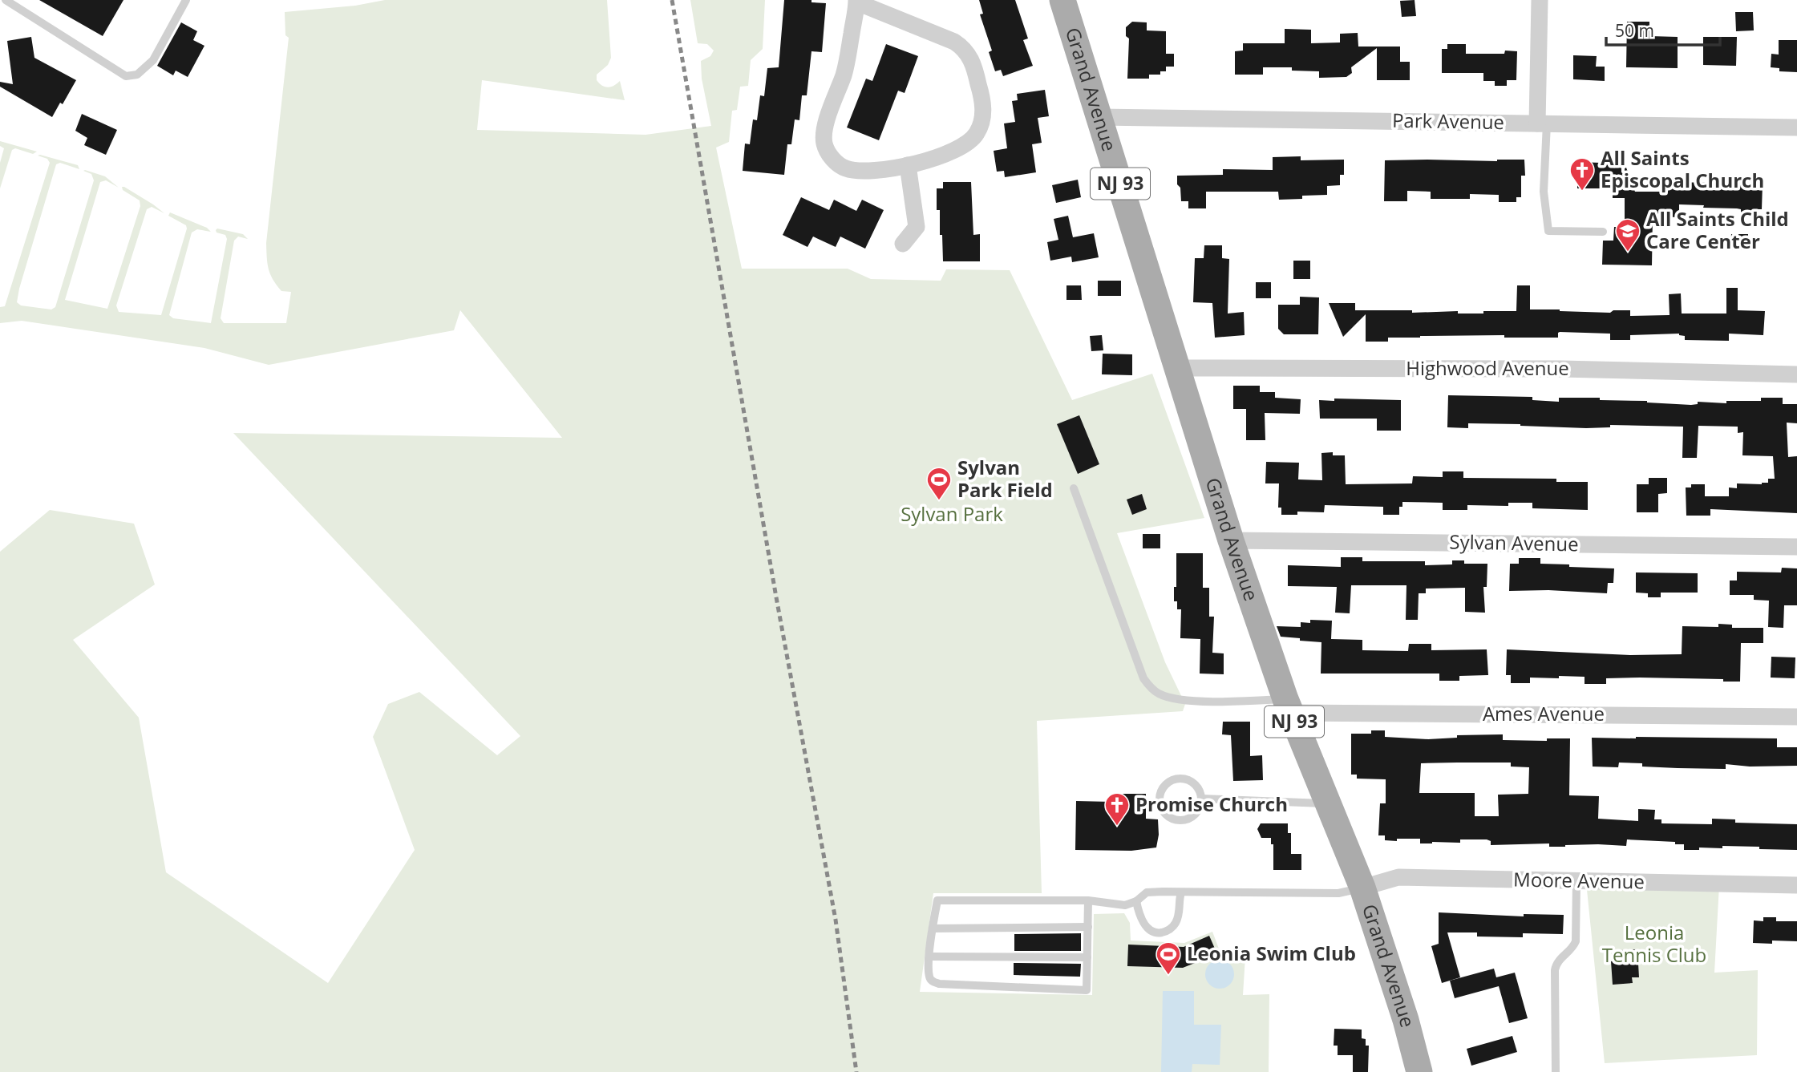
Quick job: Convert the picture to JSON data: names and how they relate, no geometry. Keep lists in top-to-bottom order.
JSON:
{
  "streets": {
    "main road": ["Grand Avenue", "NJ 93"],
    "street": [
      "Park Avenue",
      "Highwood Avenue",
      "Sylvan Avenue",
      "Ames Avenue",
      "Moore Avenue"
    ]
  },
  "crossings": [
    ["Grand Avenue", "Park Avenue"],
    ["Grand Avenue", "Highwood Avenue"],
    ["Grand Avenue", "Sylvan Avenue"],
    ["Grand Avenue", "Ames Avenue"],
    ["Grand Avenue", "Moore Avenue"]
  ],
  "parks": ["Sylvan Park", "Leonia Tennis Club"],
  "places": {
    "church": ["All Saints Episcopal Church", "Promise Church"],
    "school or university": ["All Saints Child Care Center"],
    "sports": ["Sylvan Park Field", "Leonia Swim Club"]
  },
  "scale_bar": "50 m"
}
